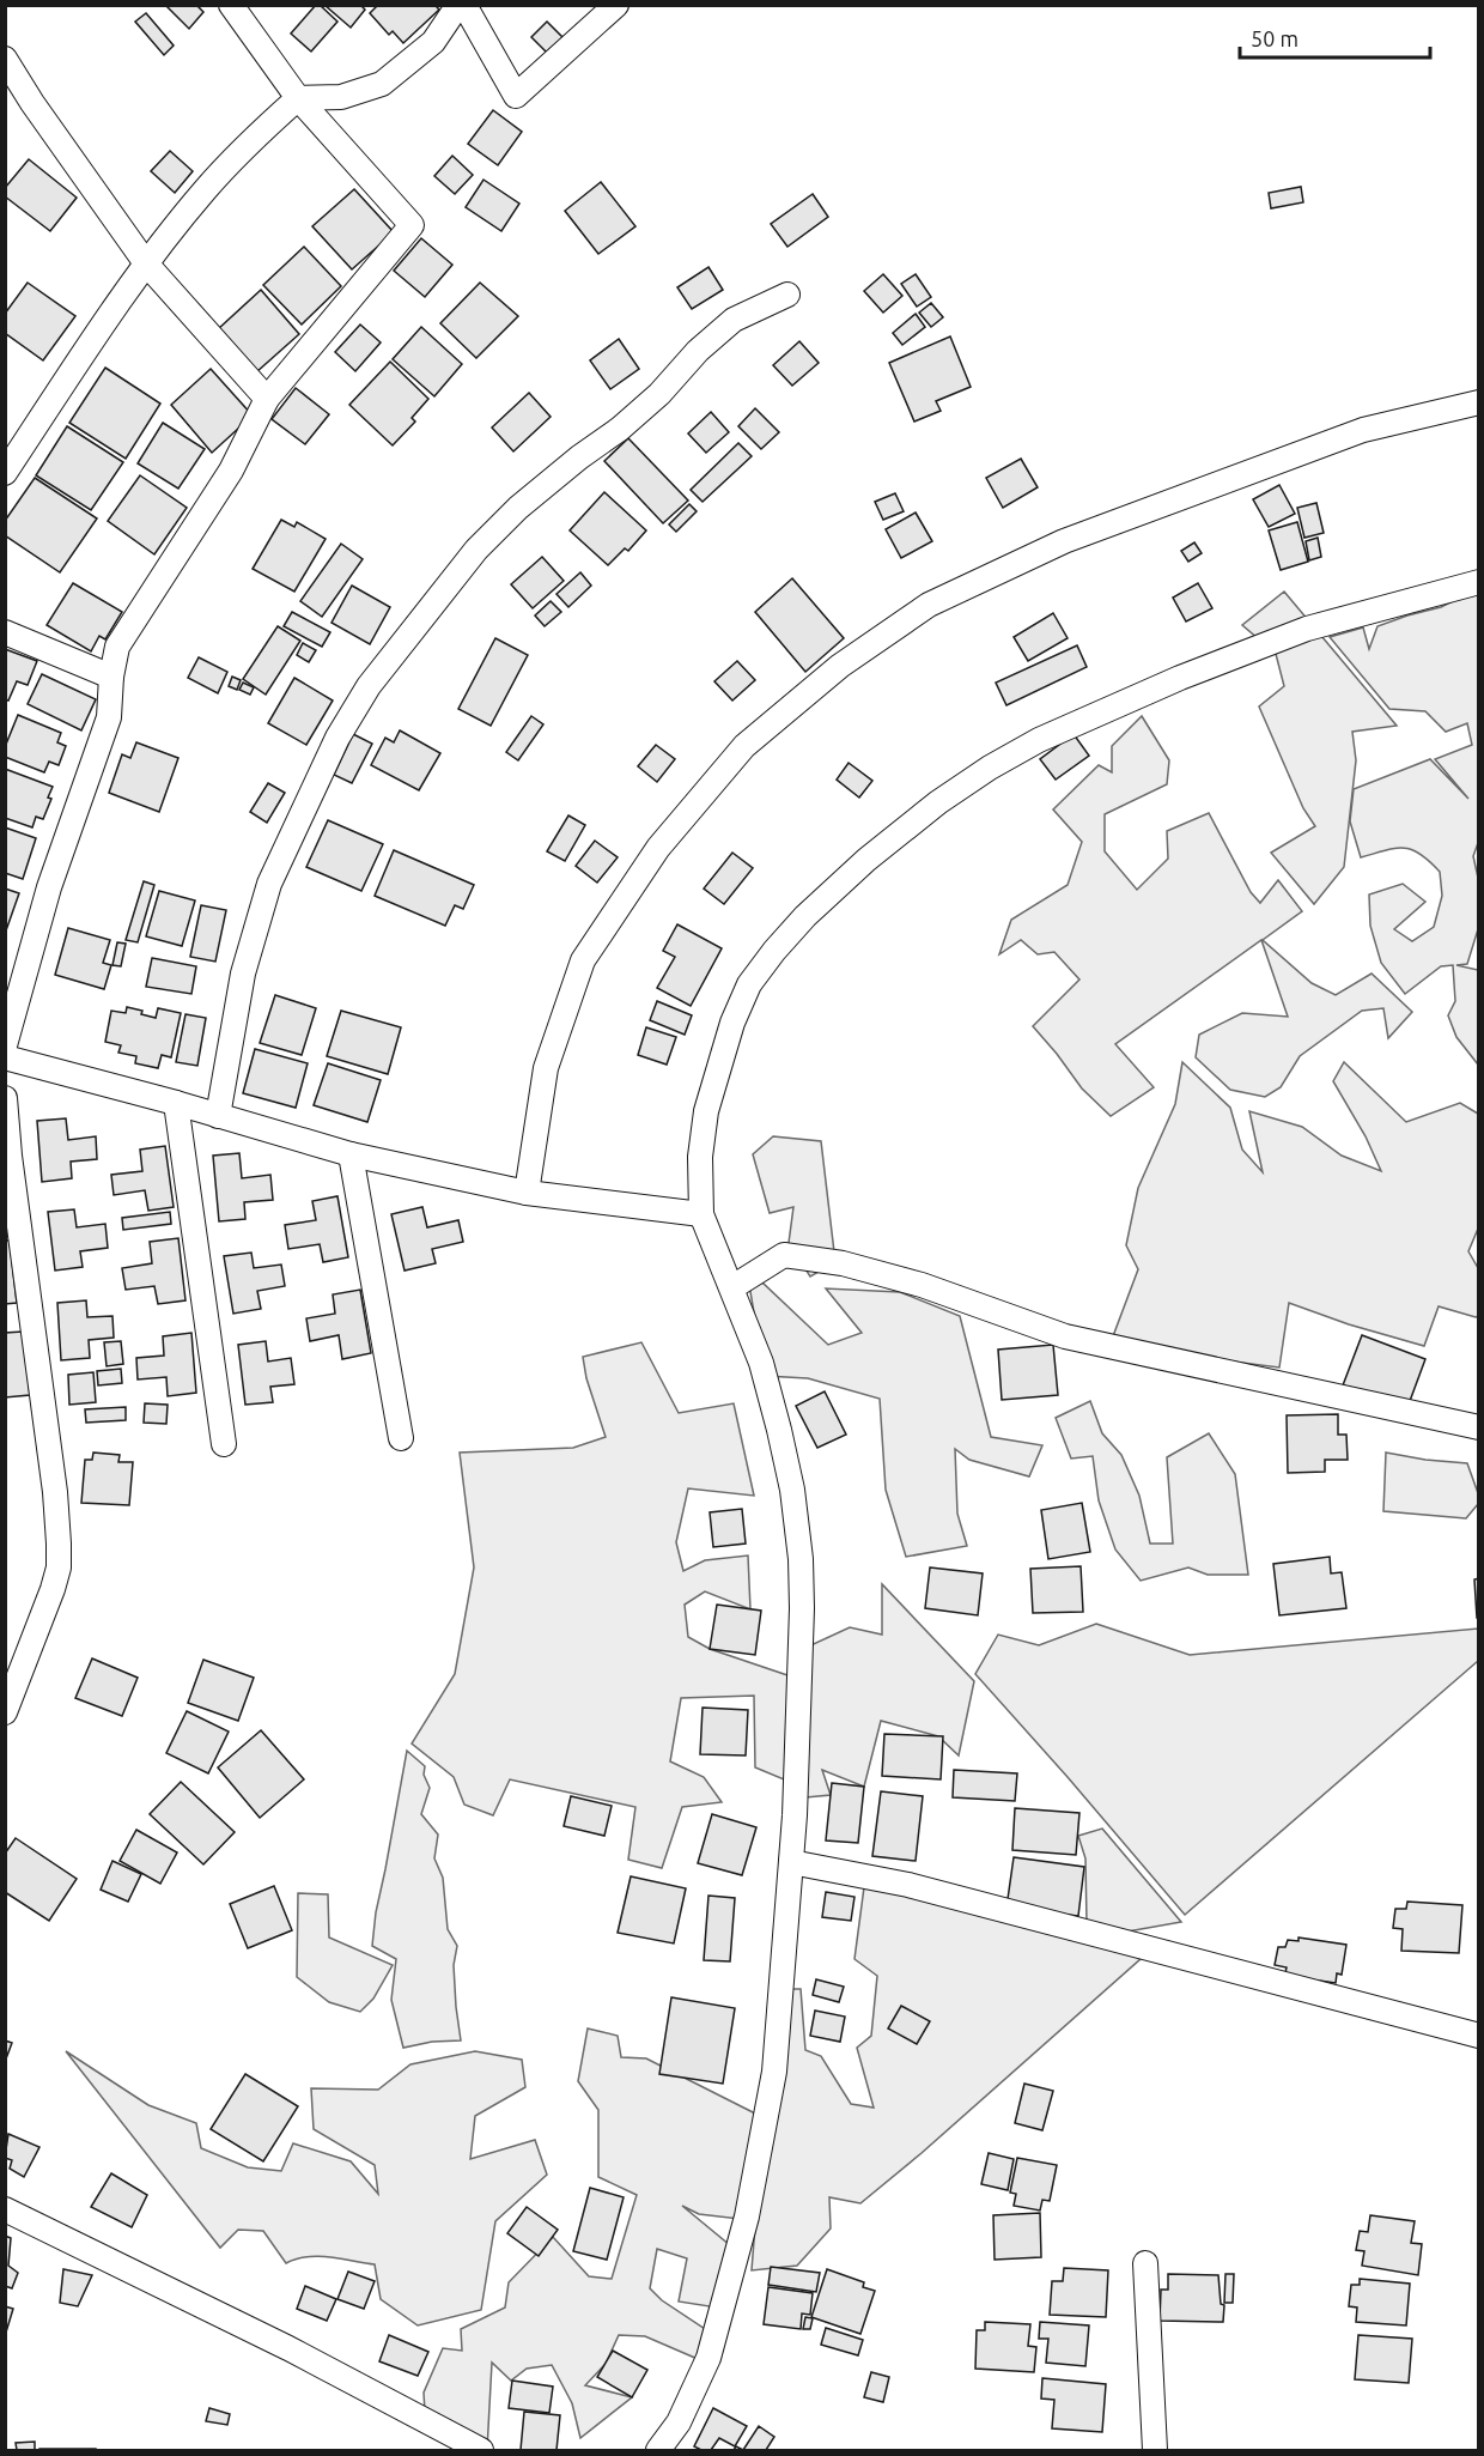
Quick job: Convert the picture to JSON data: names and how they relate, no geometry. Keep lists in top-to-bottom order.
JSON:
{
  "scale_bar": "50 m"
}
